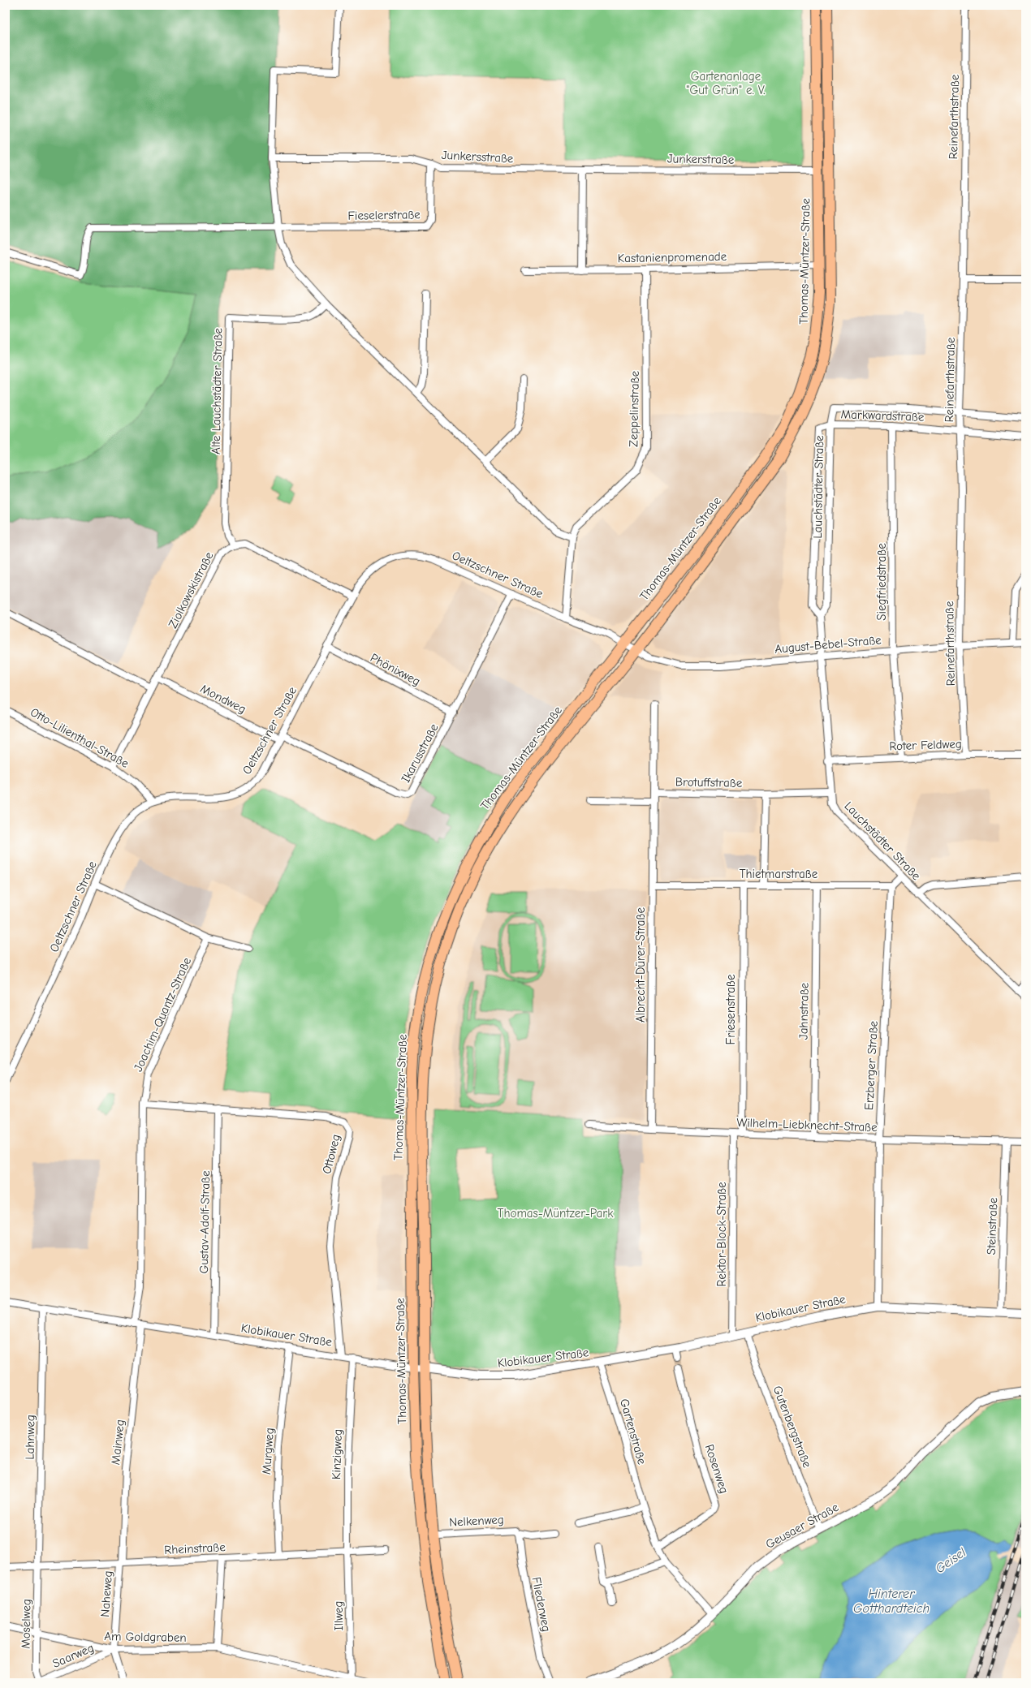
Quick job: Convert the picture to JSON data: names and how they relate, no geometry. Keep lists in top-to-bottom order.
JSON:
{
  "streets": {
    "main road": ["Thomas-Müntzer-Straße"],
    "street": [
      "Reinefarthstraße",
      "Junkersstraße",
      "Junkerstraße",
      "Fieselerstraße",
      "Kastanienpromenade",
      "Alte Lauchstädter Straße",
      "Zeppelinstraße",
      "Markwardstraße",
      "Lauchstädter Straße",
      "Oeltzschner Straße",
      "Siegfriedstraße",
      "Ziolkowskistraße",
      "August-Bebel-Straße",
      "Phönixweg",
      "Mondweg",
      "Otto-Lilienthal-Straße",
      "Roter Feldweg",
      "Ikarusstraße",
      "Brotuffstraße",
      "Thietmarstraße",
      "Albrecht-Dürer-Straße",
      "Friesenstraße",
      "Jahnstraße",
      "Joachim-Quantz-Straße",
      "Erzberger Straße",
      "Wilhelm-Liebknecht-Straße",
      "Ottoweg",
      "Gustav-Adolf-Straße",
      "Steinstraße",
      "Rektor-Block-Straße",
      "Klobikauer Straße",
      "Gutenbergstraße",
      "Gartenstraße",
      "Lahnweg",
      "Mainweg",
      "Murgweg",
      "Kinzigweg",
      "Rosenweg",
      "Nelkenweg",
      "Geusaer Straße",
      "Rheinstraße",
      "Naheweg",
      "Fliederweg",
      "Illweg",
      "Moselweg",
      "Am Goldgraben",
      "Saarweg"
    ]
  },
  "crossings": [
    ["Reinefarthstraße", "Markwardstraße"],
    ["Reinefarthstraße", "August-Bebel-Straße"],
    ["Reinefarthstraße", "Roter Feldweg"],
    ["Junkersstraße", "Junkerstraße"],
    ["Junkersstraße", "Fieselerstraße"],
    ["Junkerstraße", "Thomas-Müntzer-Straße"],
    ["Kastanienpromenade", "Thomas-Müntzer-Straße"],
    ["Kastanienpromenade", "Zeppelinstraße"],
    ["Thomas-Müntzer-Straße", "Oeltzschner Straße"],
    ["Thomas-Müntzer-Straße", "August-Bebel-Straße"],
    ["Thomas-Müntzer-Straße", "Klobikauer Straße"],
    ["Alte Lauchstädter Straße", "Ziolkowskistraße"],
    ["Zeppelinstraße", "Oeltzschner Straße"],
    ["Markwardstraße", "Lauchstädter Straße"],
    ["Markwardstraße", "Siegfriedstraße"],
    ["Lauchstädter Straße", "August-Bebel-Straße"],
    ["Lauchstädter Straße", "Roter Feldweg"],
    ["Lauchstädter Straße", "Brotuffstraße"],
    ["Oeltzschner Straße", "August-Bebel-Straße"],
    ["Oeltzschner Straße", "Phönixweg"],
    ["Oeltzschner Straße", "Mondweg"],
    ["Oeltzschner Straße", "Otto-Lilienthal-Straße"],
    ["Oeltzschner Straße", "Ikarusstraße"],
    ["Siegfriedstraße", "August-Bebel-Straße"],
    ["Siegfriedstraße", "Roter Feldweg"],
    ["Ziolkowskistraße", "Mondweg"],
    ["Ziolkowskistraße", "Otto-Lilienthal-Straße"],
    ["Phönixweg", "Ikarusstraße"],
    ["Mondweg", "Ikarusstraße"],
    ["Brotuffstraße", "Albrecht-Dürer-Straße"],
    ["Thietmarstraße", "Albrecht-Dürer-Straße"],
    ["Thietmarstraße", "Friesenstraße"],
    ["Thietmarstraße", "Jahnstraße"],
    ["Thietmarstraße", "Erzberger Straße"],
    ["Albrecht-Dürer-Straße", "Wilhelm-Liebknecht-Straße"],
    ["Friesenstraße", "Wilhelm-Liebknecht-Straße"],
    ["Jahnstraße", "Wilhelm-Liebknecht-Straße"],
    ["Joachim-Quantz-Straße", "Ottoweg"],
    ["Joachim-Quantz-Straße", "Klobikauer Straße"],
    ["Joachim-Quantz-Straße", "Mainweg"],
    ["Erzberger Straße", "Wilhelm-Liebknecht-Straße"],
    ["Erzberger Straße", "Klobikauer Straße"],
    ["Wilhelm-Liebknecht-Straße", "Steinstraße"],
    ["Wilhelm-Liebknecht-Straße", "Rektor-Block-Straße"],
    ["Ottoweg", "Gustav-Adolf-Straße"],
    ["Ottoweg", "Klobikauer Straße"],
    ["Gustav-Adolf-Straße", "Klobikauer Straße"],
    ["Steinstraße", "Klobikauer Straße"],
    ["Rektor-Block-Straße", "Klobikauer Straße"],
    ["Klobikauer Straße", "Gutenbergstraße"],
    ["Klobikauer Straße", "Gartenstraße"],
    ["Klobikauer Straße", "Lahnweg"],
    ["Klobikauer Straße", "Mainweg"],
    ["Klobikauer Straße", "Murgweg"],
    ["Klobikauer Straße", "Kinzigweg"],
    ["Gutenbergstraße", "Geusaer Straße"],
    ["Gartenstraße", "Rosenweg"],
    ["Gartenstraße", "Geusaer Straße"],
    ["Lahnweg", "Rheinstraße"],
    ["Lahnweg", "Moselweg"],
    ["Mainweg", "Rheinstraße"],
    ["Mainweg", "Naheweg"],
    ["Murgweg", "Rheinstraße"],
    ["Kinzigweg", "Rheinstraße"],
    ["Kinzigweg", "Illweg"],
    ["Nelkenweg", "Fliederweg"],
    ["Rheinstraße", "Naheweg"],
    ["Rheinstraße", "Illweg"],
    ["Rheinstraße", "Moselweg"],
    ["Naheweg", "Am Goldgraben"],
    ["Naheweg", "Saarweg"],
    ["Illweg", "Am Goldgraben"],
    ["Moselweg", "Am Goldgraben"],
    ["Moselweg", "Saarweg"],
    ["Am Goldgraben", "Saarweg"]
  ],
  "water": ["Geisel", "Hinterer Gotthardteich"],
  "parks": ["Gartenanlage \"Gut Grün\" e. V.", "Thomas-Müntzer-Park"]
}
